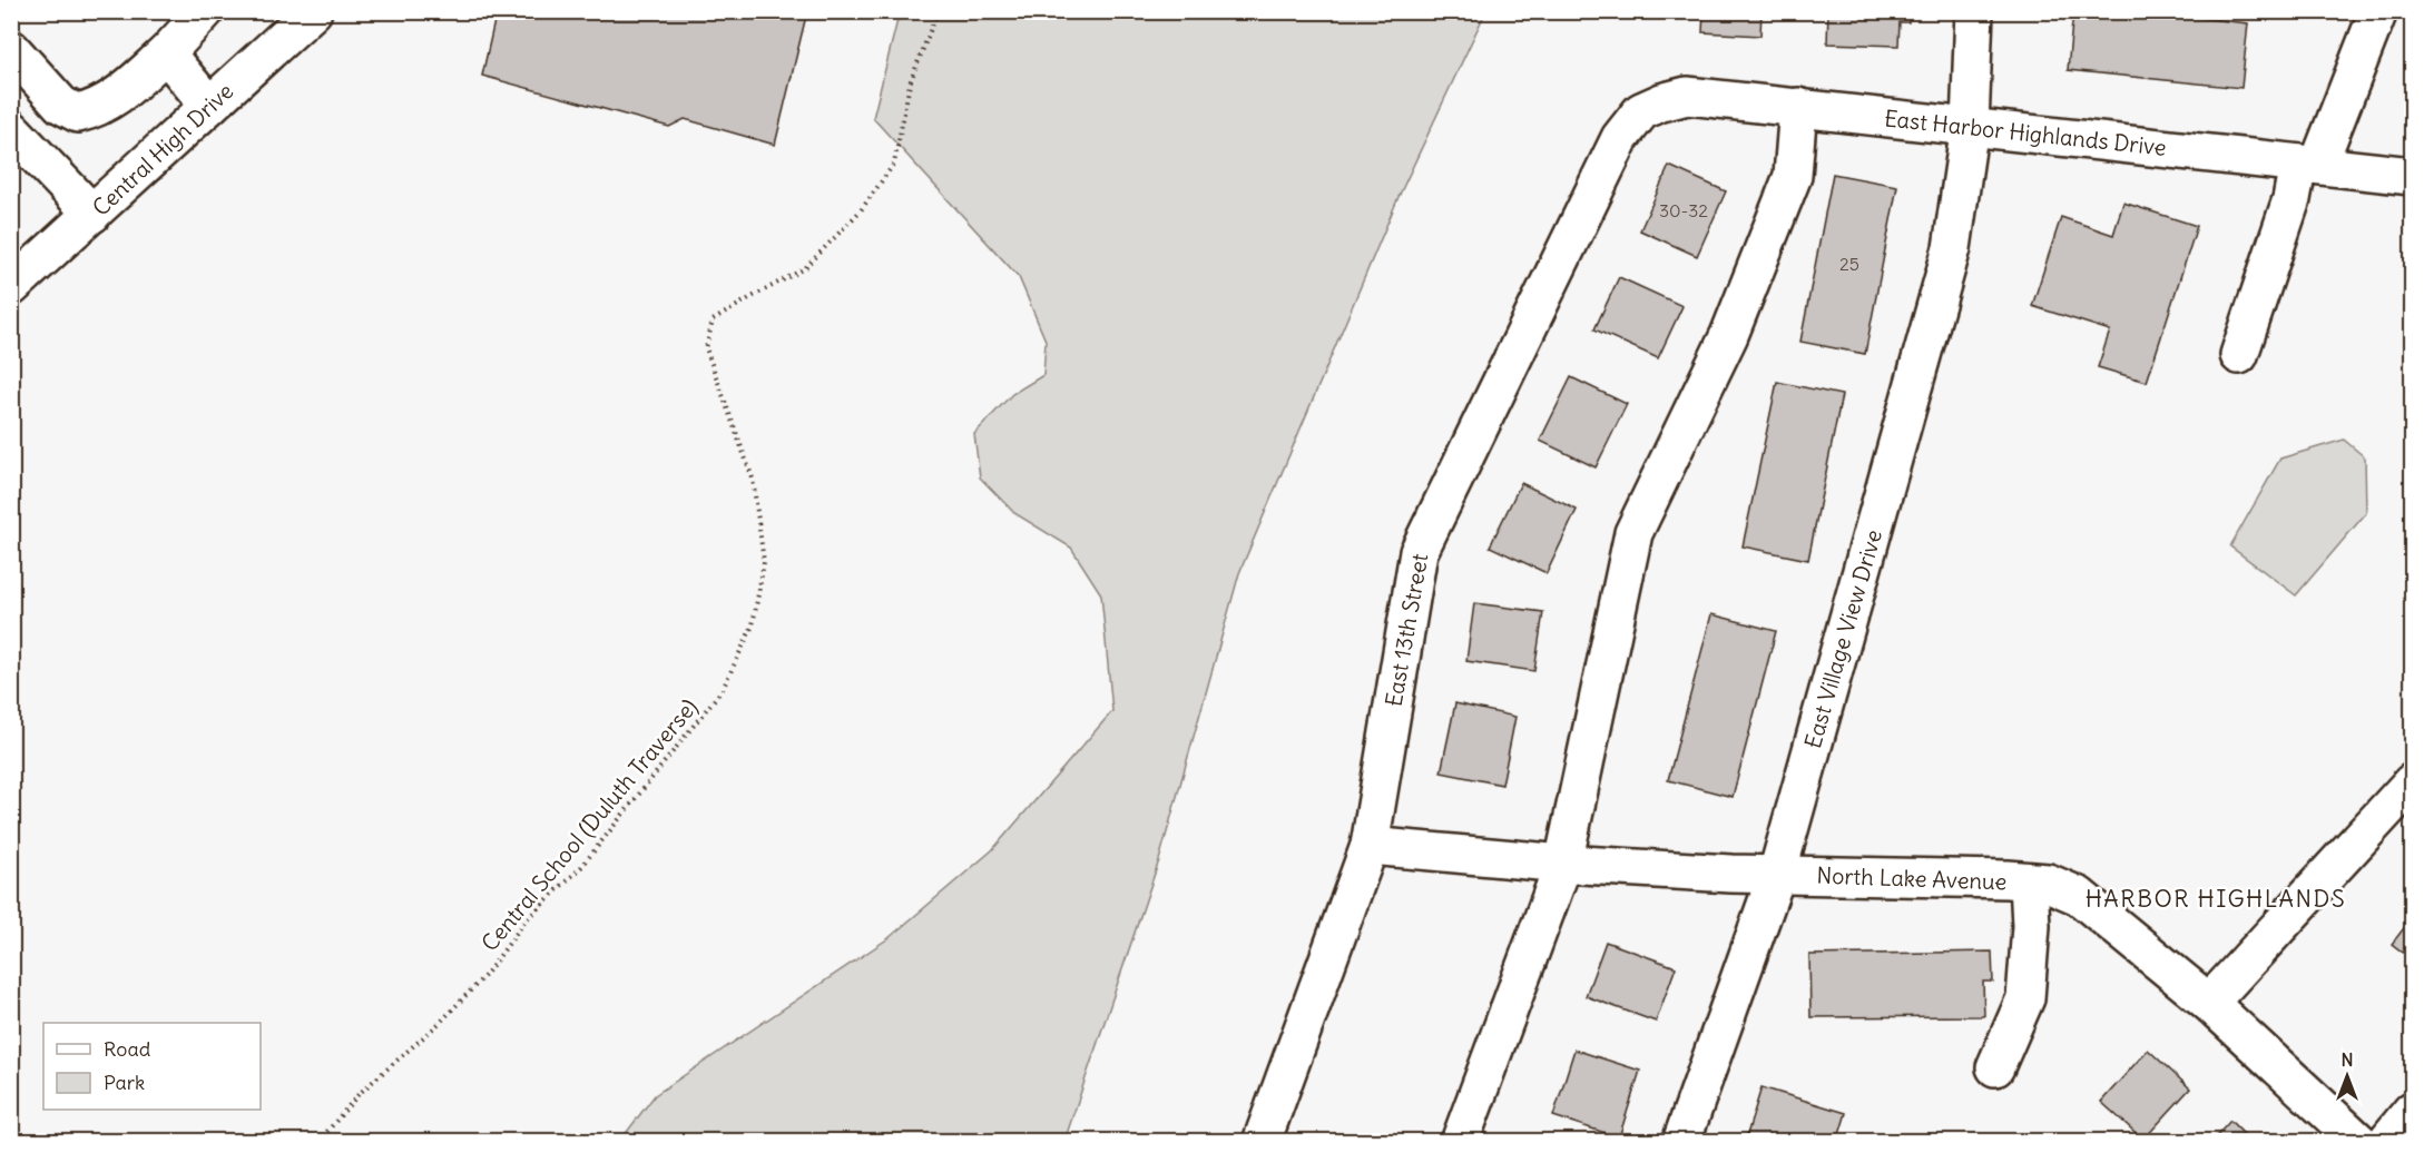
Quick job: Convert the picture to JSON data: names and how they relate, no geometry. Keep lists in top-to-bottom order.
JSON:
{
  "streets": {
    "street": [
      "East Harbor Highlands Drive",
      "Central High Drive",
      "East 13th Street",
      "East Village View Drive",
      "North Lake Avenue"
    ],
    "path": ["Central School (Duluth Traverse)"]
  },
  "crossings": [
    ["East Harbor Highlands Drive", "East 13th Street"],
    ["East Harbor Highlands Drive", "East Village View Drive"],
    ["East 13th Street", "North Lake Avenue"],
    ["East Village View Drive", "North Lake Avenue"]
  ],
  "districts": ["HARBOR HIGHLANDS"],
  "house_numbers": ["30-32", "25"],
  "legend": ["Road", "Park"],
  "north": "top"
}
